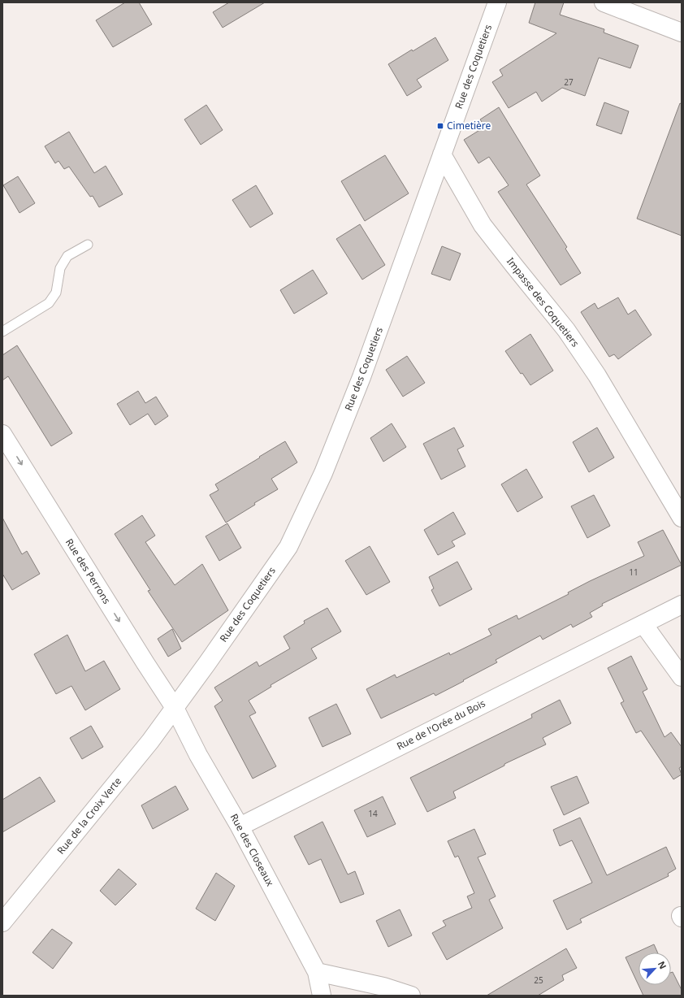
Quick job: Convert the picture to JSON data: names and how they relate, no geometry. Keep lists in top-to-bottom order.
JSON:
{
  "streets": {
    "street": [
      "Rue des Coquetiers",
      "Impasse des Coquetiers",
      "Rue des Perrons",
      "Rue de l'Orée du Bois",
      "Rue de la Croix Verte",
      "Rue des Closeaux"
    ]
  },
  "crossings": [
    ["Rue des Coquetiers", "Impasse des Coquetiers"],
    ["Rue des Coquetiers", "Rue des Perrons"],
    ["Rue des Coquetiers", "Rue de la Croix Verte"],
    ["Rue des Coquetiers", "Rue des Closeaux"],
    ["Rue des Perrons", "Rue de la Croix Verte"],
    ["Rue des Perrons", "Rue des Closeaux"],
    ["Rue de l'Orée du Bois", "Rue des Closeaux"],
    ["Rue de la Croix Verte", "Rue des Closeaux"]
  ],
  "one_way": ["Rue des Perrons"],
  "places": {
    "transit": ["Cimetière"]
  },
  "house_numbers": [
    "27",
    "11",
    "14",
    "25"
  ],
  "north": "top right"
}
